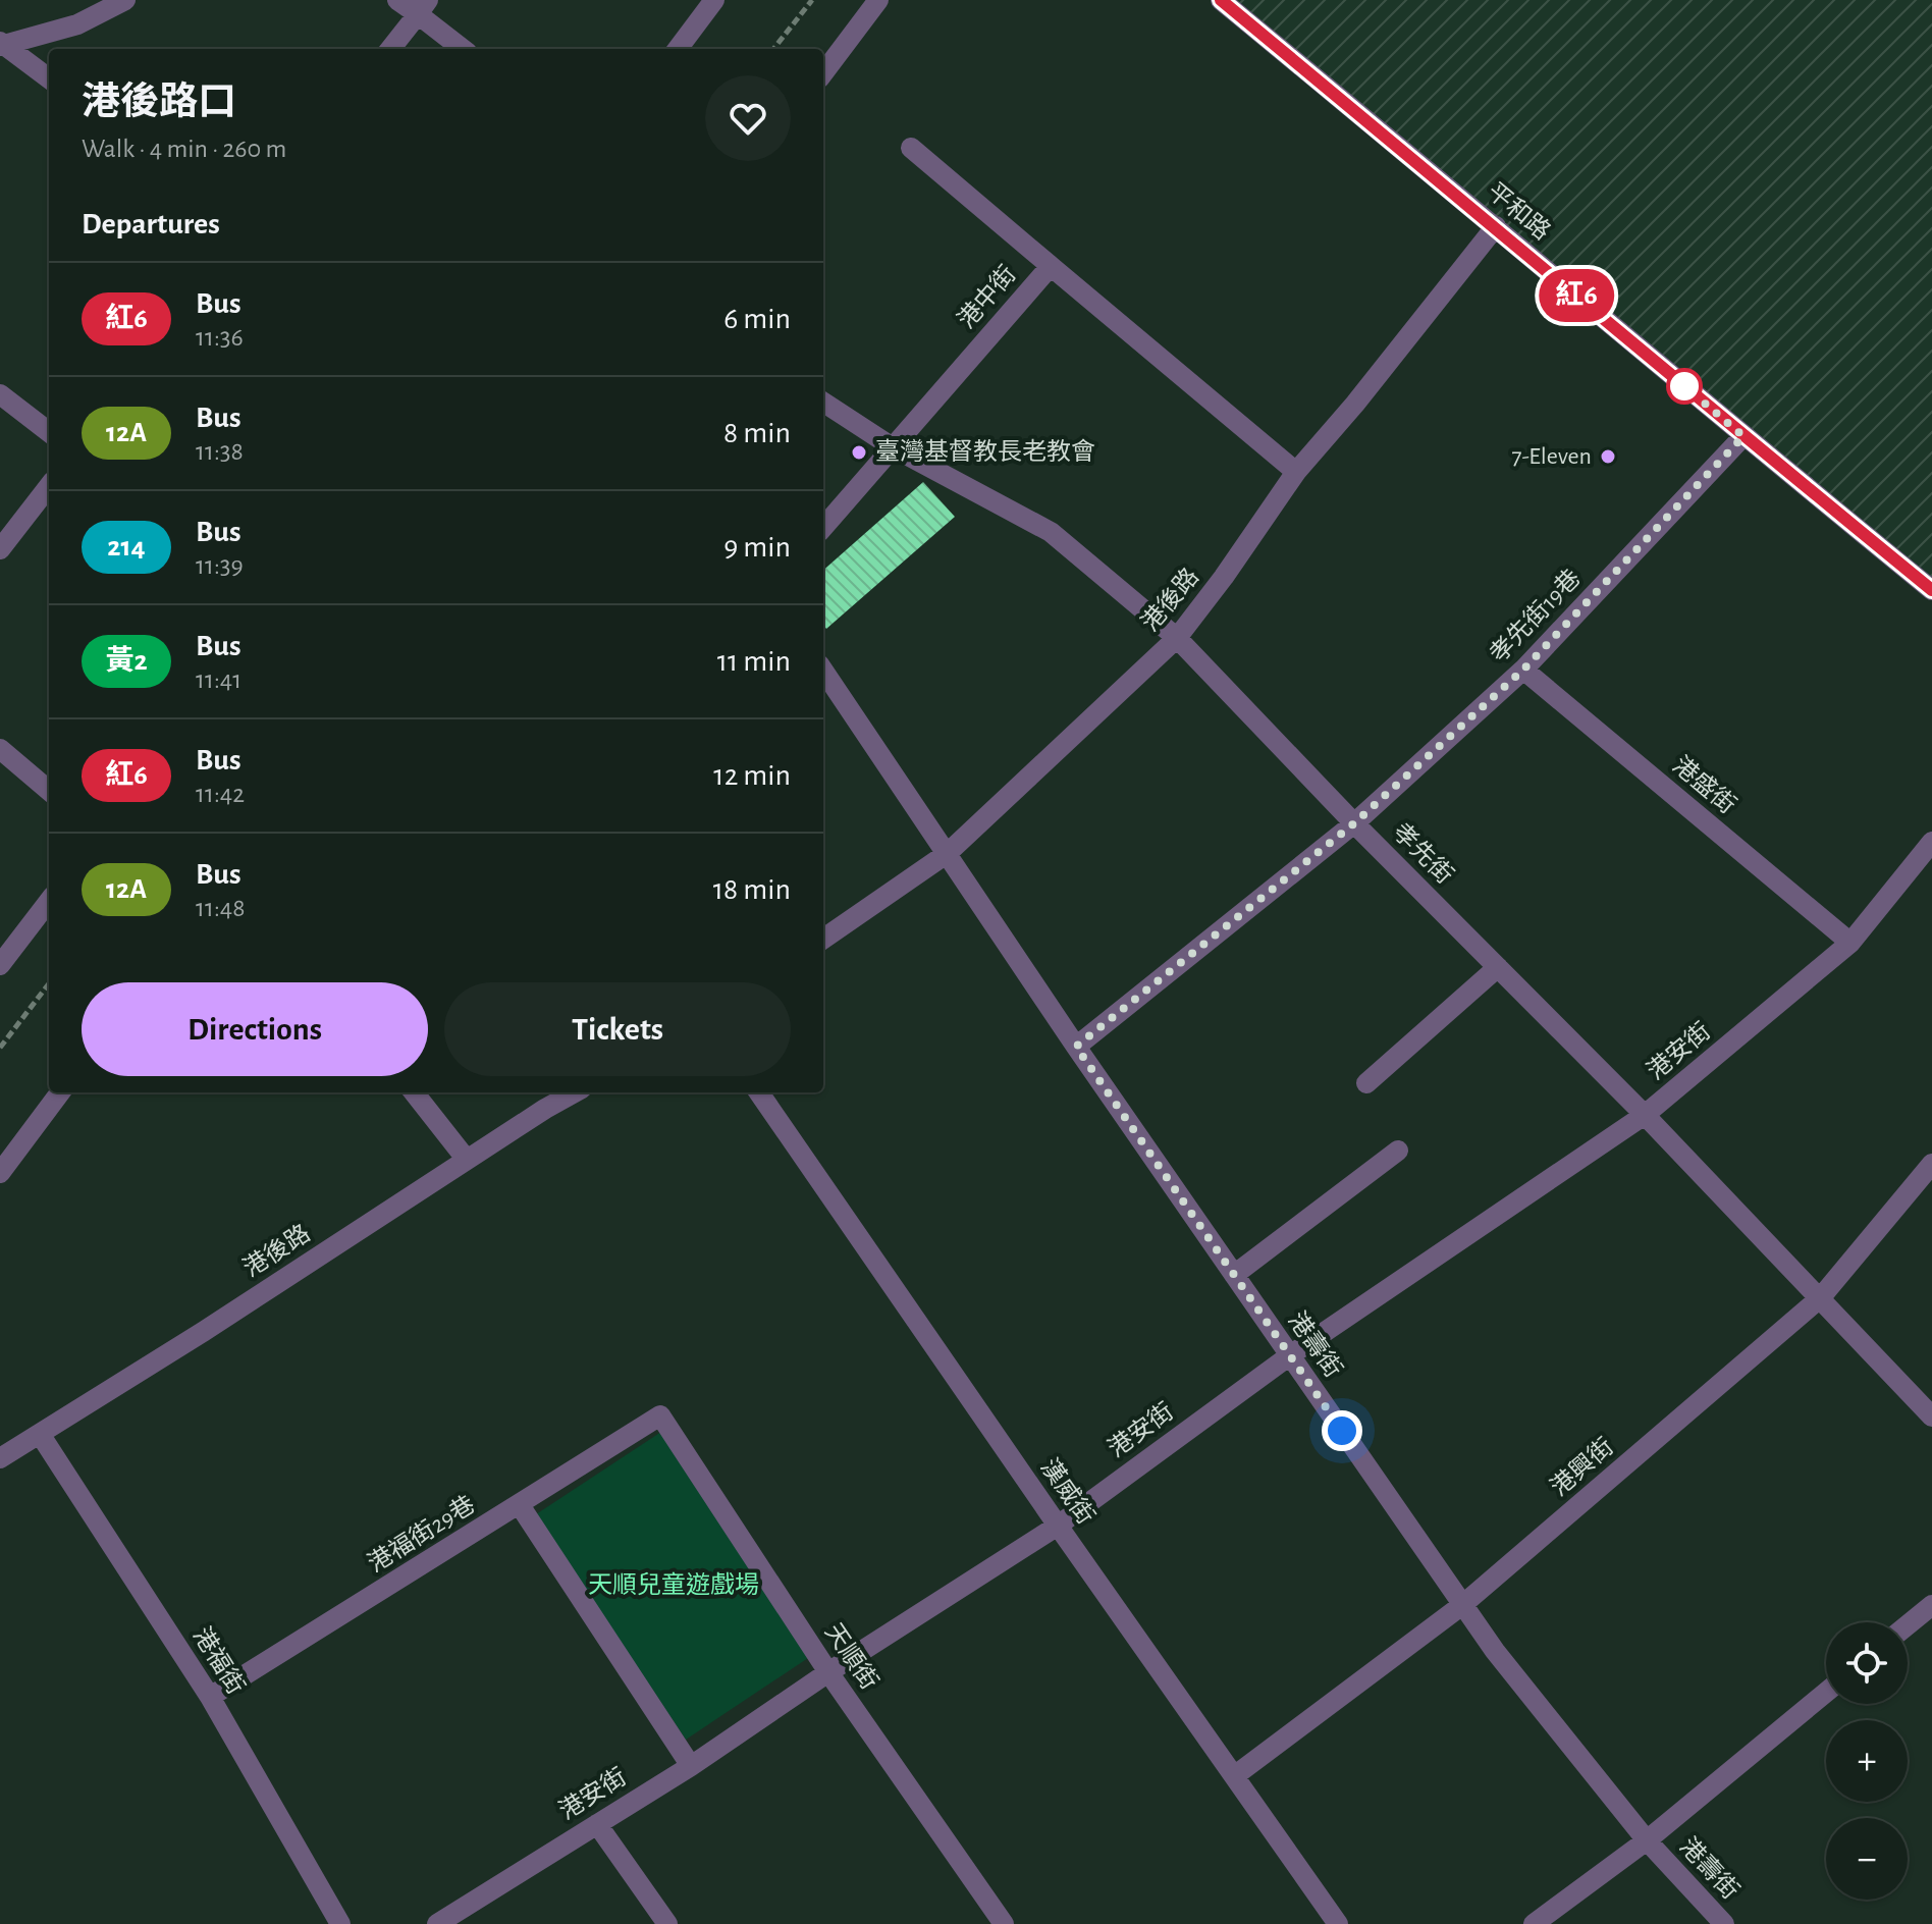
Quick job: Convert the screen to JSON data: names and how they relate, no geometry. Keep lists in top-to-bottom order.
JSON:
{
  "streets": {
    "street": [
      "平和路",
      "港中街",
      "港後路",
      "孝先街19巷",
      "港盛街",
      "孝先街",
      "港安街",
      "港壽街",
      "港興街",
      "漢威街",
      "港福街29巷",
      "天順街",
      "港福街"
    ]
  },
  "crossings": [
    ["平和路", "港後路"],
    ["平和路", "孝先街19巷"],
    ["港中街", "港後路"],
    ["港中街", "孝先街"],
    ["港後路", "孝先街"],
    ["港後路", "港壽街"],
    ["港後路", "港福街"],
    ["孝先街19巷", "港盛街"],
    ["孝先街19巷", "孝先街"],
    ["孝先街19巷", "港壽街"],
    ["港盛街", "港安街"],
    ["孝先街", "港安街"],
    ["孝先街", "港興街"],
    ["港安街", "港壽街"],
    ["港安街", "漢威街"],
    ["港安街", "天順街"],
    ["港壽街", "港興街"],
    ["港興街", "漢威街"],
    ["港福街29巷", "天順街"],
    ["港福街29巷", "港福街"]
  ],
  "parks": ["天順兒童遊戲場"],
  "places": ["臺灣基督教長老教會", "7-Eleven"],
  "lines": ["bus line 紅6"],
  "page": {
    "on_map": "紅6",
    "heading": [
      ["港後路口", "Walk · 4 min · 260 m"],
      "Departures"
    ],
    "list": [
      {
        "mark": "紅6",
        "name": "Bus",
        "note": "11:36",
        "value": "6 min"
      },
      {
        "mark": "12A",
        "name": "Bus",
        "note": "11:38",
        "value": "8 min"
      },
      {
        "mark": "214",
        "name": "Bus",
        "note": "11:39",
        "value": "9 min"
      },
      {
        "mark": "黃2",
        "name": "Bus",
        "note": "11:41",
        "value": "11 min"
      },
      {
        "mark": "紅6",
        "name": "Bus",
        "note": "11:42",
        "value": "12 min"
      },
      {
        "mark": "12A",
        "name": "Bus",
        "note": "11:48",
        "value": "18 min"
      }
    ],
    "buttons": ["Directions", "Tickets"],
    "map_buttons": ["+", "−"]
  }
}
